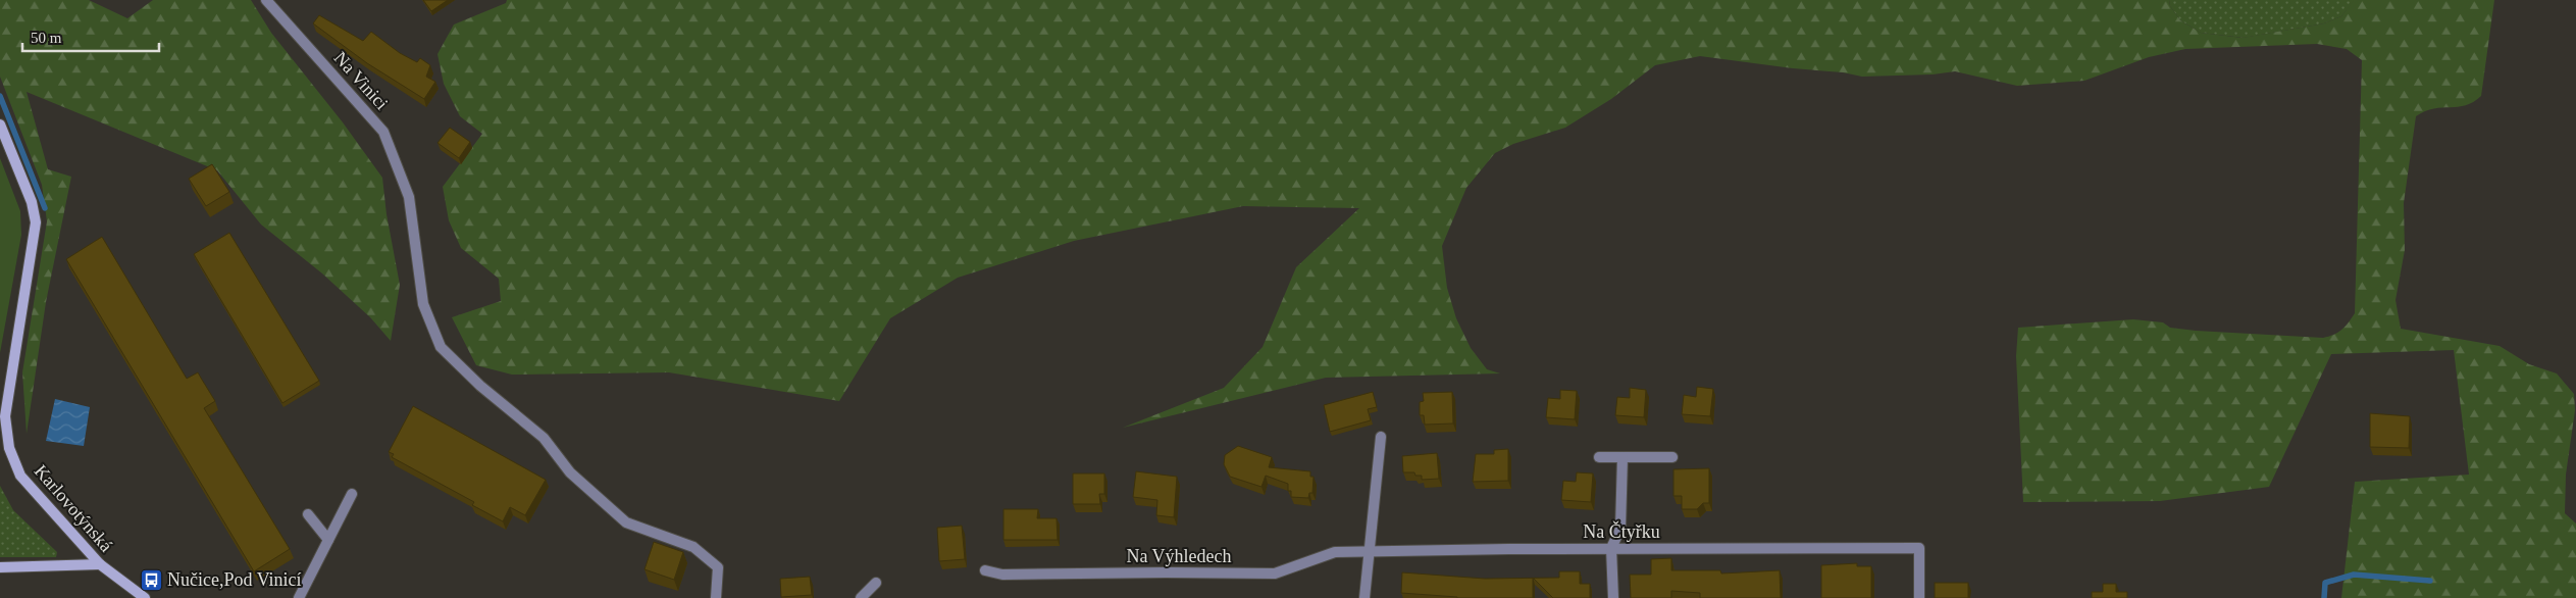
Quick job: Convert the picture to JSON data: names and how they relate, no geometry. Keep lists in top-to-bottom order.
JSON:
{
  "streets": {
    "main road": ["Karlovotýnská"],
    "street": ["Na Vinici", "Na Čtyřku", "Na Výhledech"]
  },
  "crossings": [
    ["Na Čtyřku", "Na Výhledech"]
  ],
  "places": {
    "bus stop": ["Nučice,Pod Vinicí"]
  },
  "scale_bar": "50 m"
}
